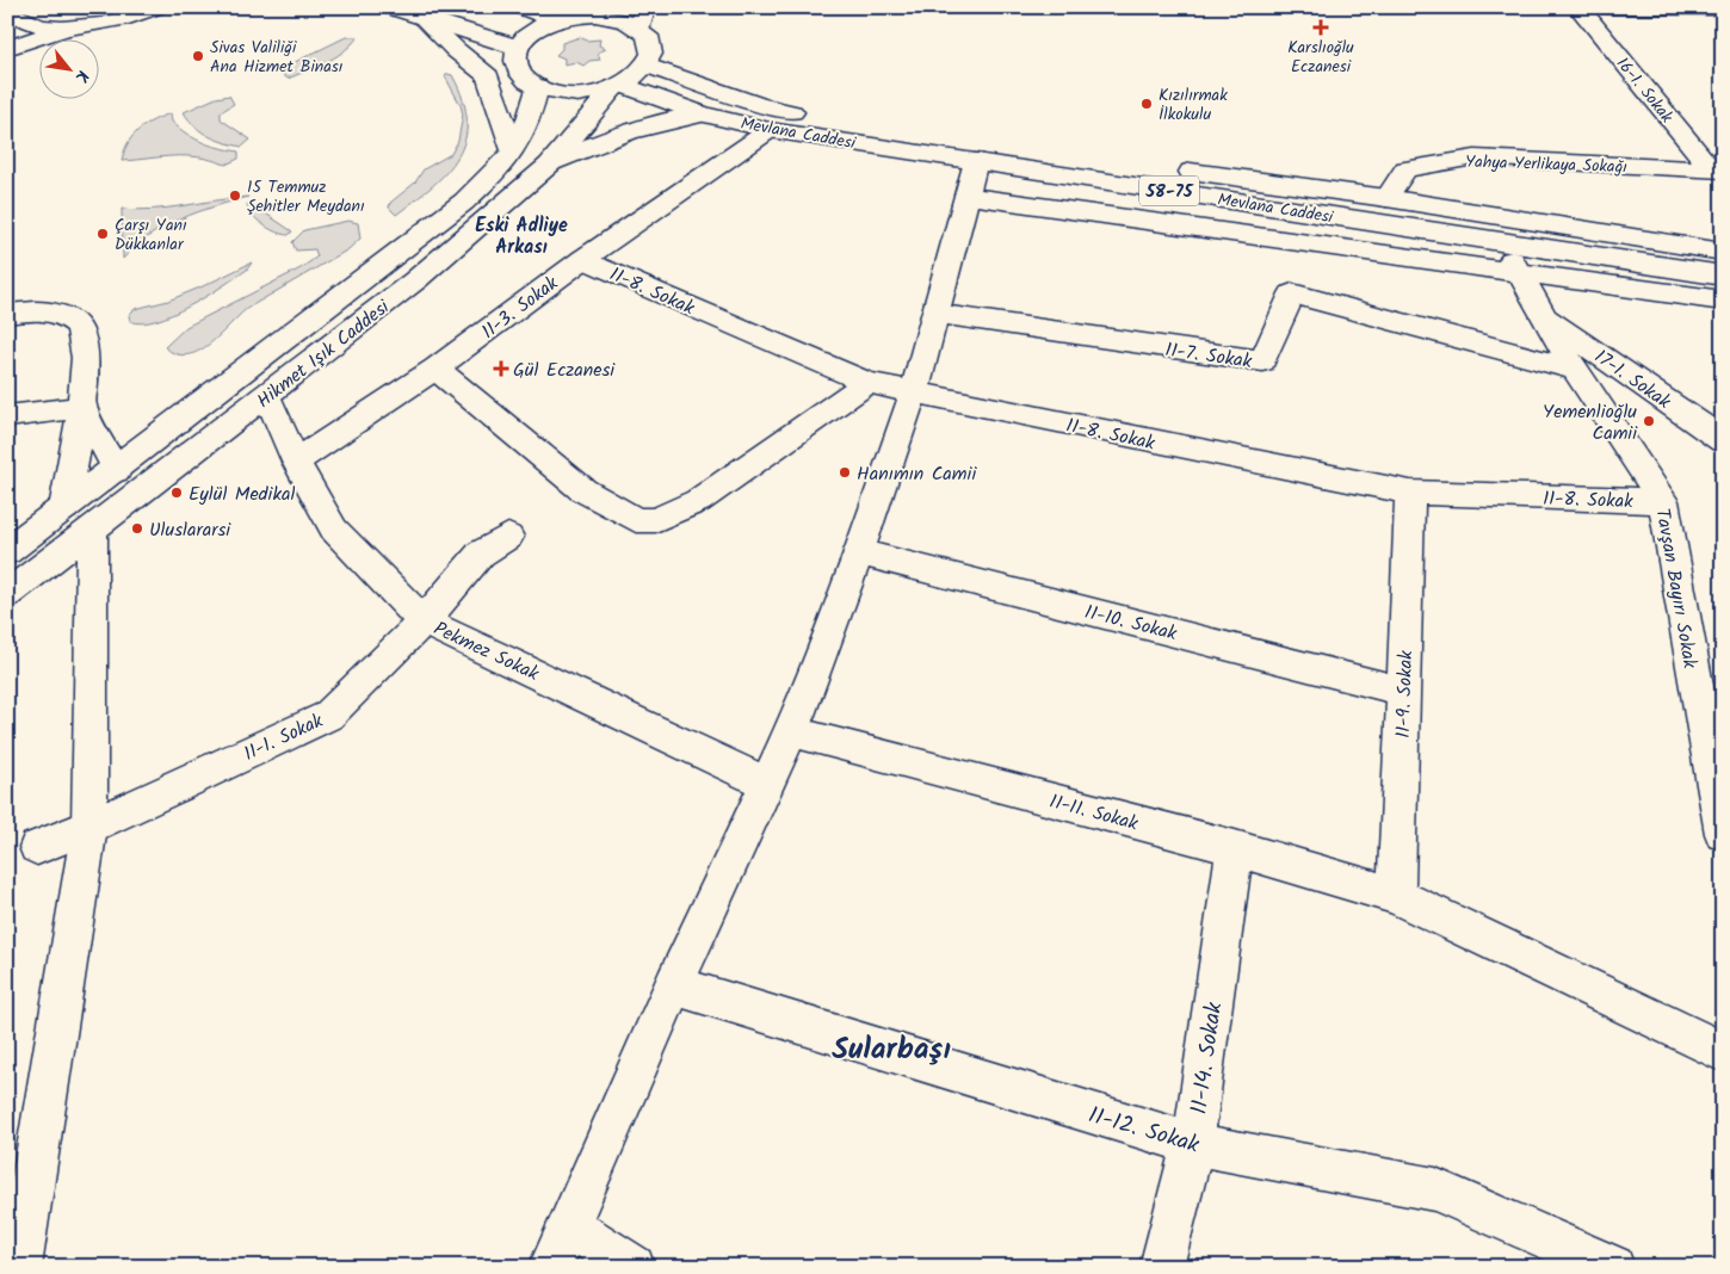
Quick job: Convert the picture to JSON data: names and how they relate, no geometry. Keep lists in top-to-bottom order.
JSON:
{
  "streets": {
    "street": [
      "16-1. Sokak",
      "Mevlana Caddesi",
      "Yahya Yerlikaya Sokağı",
      "58-75",
      "11-8. Sokak",
      "11-3. Sokak",
      "Hikmet Işık Caddesi",
      "11-7. Sokak",
      "17-1. Sokak",
      "Tavşan Bayırı Sokak",
      "11-10. Sokak",
      "Pekmez Sokak",
      "11-9. Sokak",
      "11-1. Sokak",
      "11-11. Sokak",
      "11-14. Sokak",
      "11-12. Sokak"
    ]
  },
  "crossings": [
    ["16-1. Sokak", "Yahya Yerlikaya Sokağı"],
    ["Mevlana Caddesi", "Yahya Yerlikaya Sokağı"],
    ["Mevlana Caddesi", "11-3. Sokak"],
    ["Mevlana Caddesi", "Hikmet Işık Caddesi"],
    ["Mevlana Caddesi", "Tavşan Bayırı Sokak"],
    ["11-8. Sokak", "11-3. Sokak"],
    ["11-8. Sokak", "Tavşan Bayırı Sokak"],
    ["11-8. Sokak", "11-9. Sokak"],
    ["11-3. Sokak", "Pekmez Sokak"],
    ["Hikmet Işık Caddesi", "Pekmez Sokak"],
    ["11-7. Sokak", "Tavşan Bayırı Sokak"],
    ["17-1. Sokak", "Tavşan Bayırı Sokak"],
    ["11-10. Sokak", "11-9. Sokak"],
    ["Pekmez Sokak", "11-1. Sokak"],
    ["11-9. Sokak", "11-11. Sokak"],
    ["11-11. Sokak", "11-14. Sokak"],
    ["11-14. Sokak", "11-12. Sokak"]
  ],
  "districts": ["Eski Adliye Arkası", "Sularbaşı"],
  "places": {
    "health": ["Karslıoğlu Eczanesi", "Gül Eczanesi"],
    "other": [
      "Sivas Valiliği Ana Hizmet Binası",
      "Kızılırmak İlkokulu",
      "15 Temmuz Şehitler Meydanı",
      "Çarşı Yanı Dükkanlar",
      "Yemenlioğlu Camii",
      "Hanımın Camii",
      "Eylül Medikal",
      "Uluslararsi"
    ]
  },
  "north": "bottom right"
}
